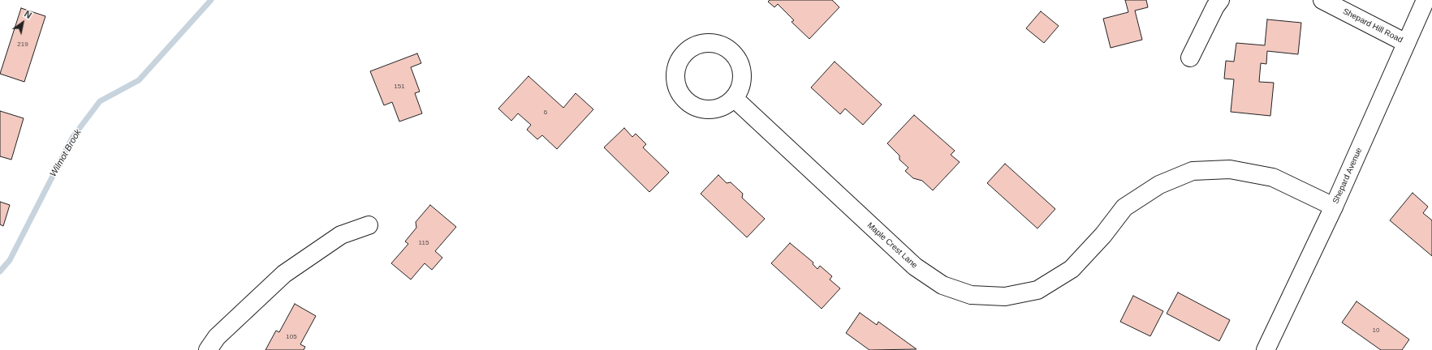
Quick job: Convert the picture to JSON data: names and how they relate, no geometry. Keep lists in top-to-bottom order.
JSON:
{
  "streets": {
    "street": ["Shepard Hill Road", "Shepard Avenue", "Maple Crest Lane"]
  },
  "crossings": [
    ["Shepard Hill Road", "Shepard Avenue"],
    ["Shepard Avenue", "Maple Crest Lane"]
  ],
  "water": ["Wilmot Brook"],
  "house_numbers": [
    "219",
    "151",
    "6",
    "115",
    "10",
    "105"
  ],
  "north": "top right"
}
